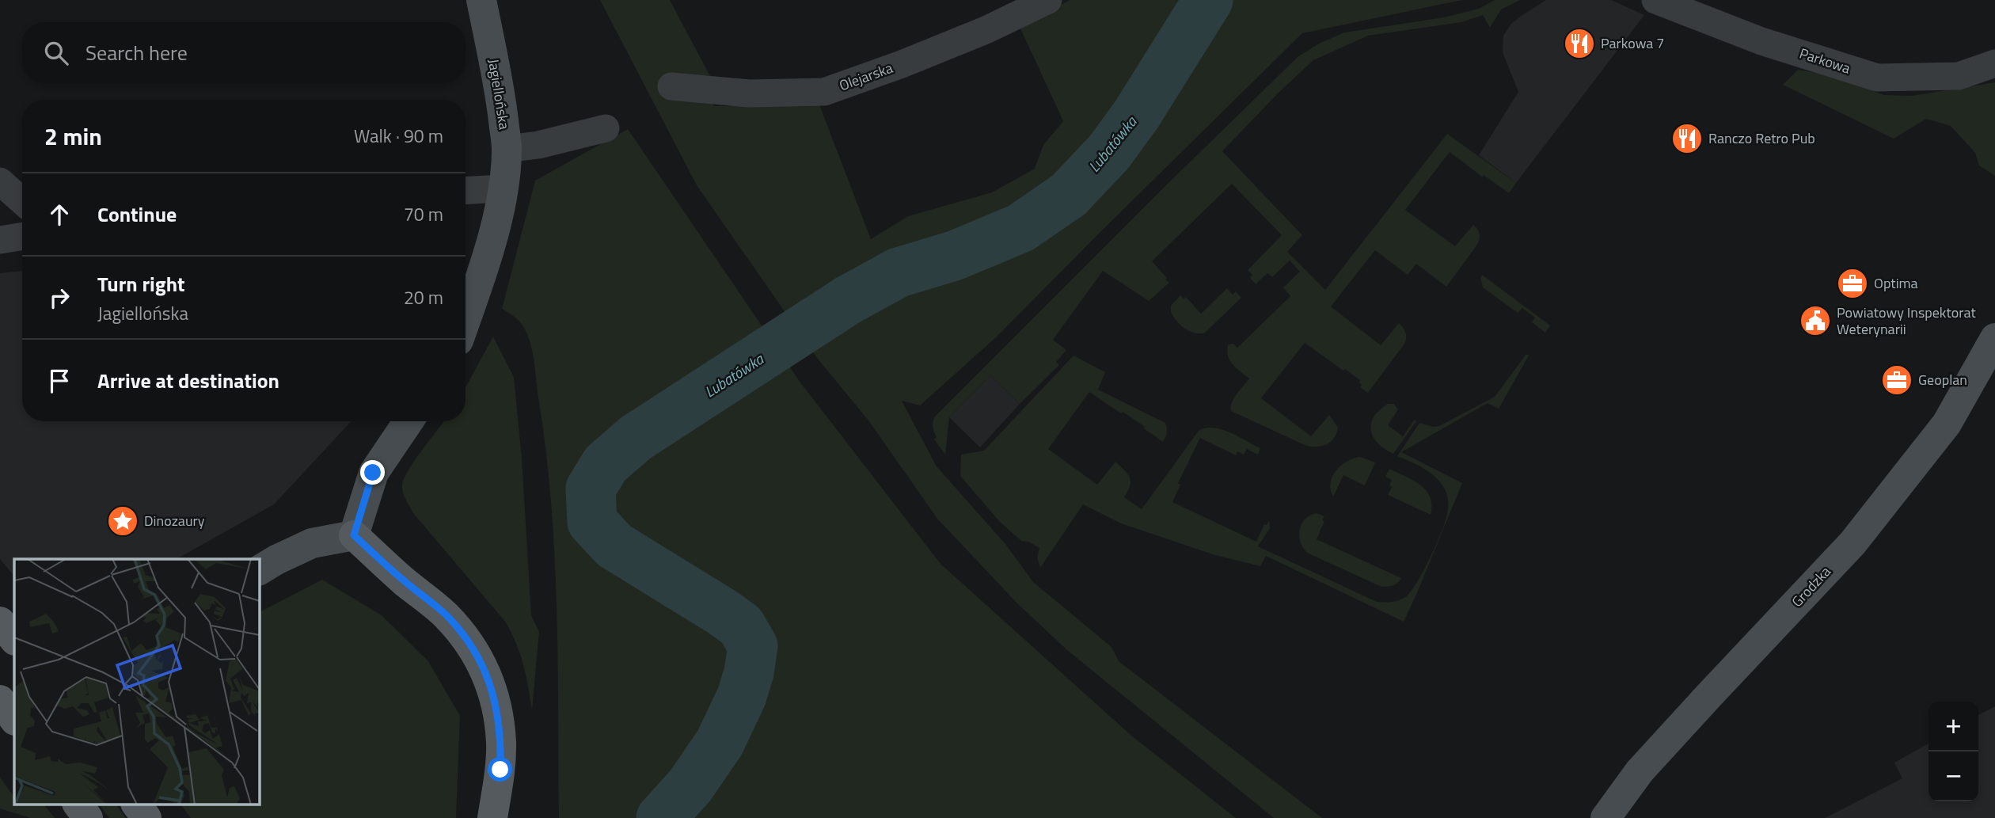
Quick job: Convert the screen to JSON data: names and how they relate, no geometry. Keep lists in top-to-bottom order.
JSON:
{
  "streets": {
    "street": [
      "Parkowa",
      "Olejarska",
      "Jagiellońska",
      "Grodzka"
    ]
  },
  "water": ["Lubatówka"],
  "places": {
    "restaurant": ["Parkowa 7", "Ranczo Retro Pub"],
    "office": ["Optima", "Geoplan"],
    "public building": ["Powiatowy Inspektorat Weterynarii"],
    "place": ["Dinozaury"]
  },
  "page": {
    "search": "Search here",
    "heading": ["2 min", "Walk · 90 m"],
    "list": [
      ["Continue", "70 m"],
      ["Turn right", "Jagiellońska", "20 m"],
      "Arrive at destination"
    ],
    "map_buttons": ["+", "−"]
  }
}
